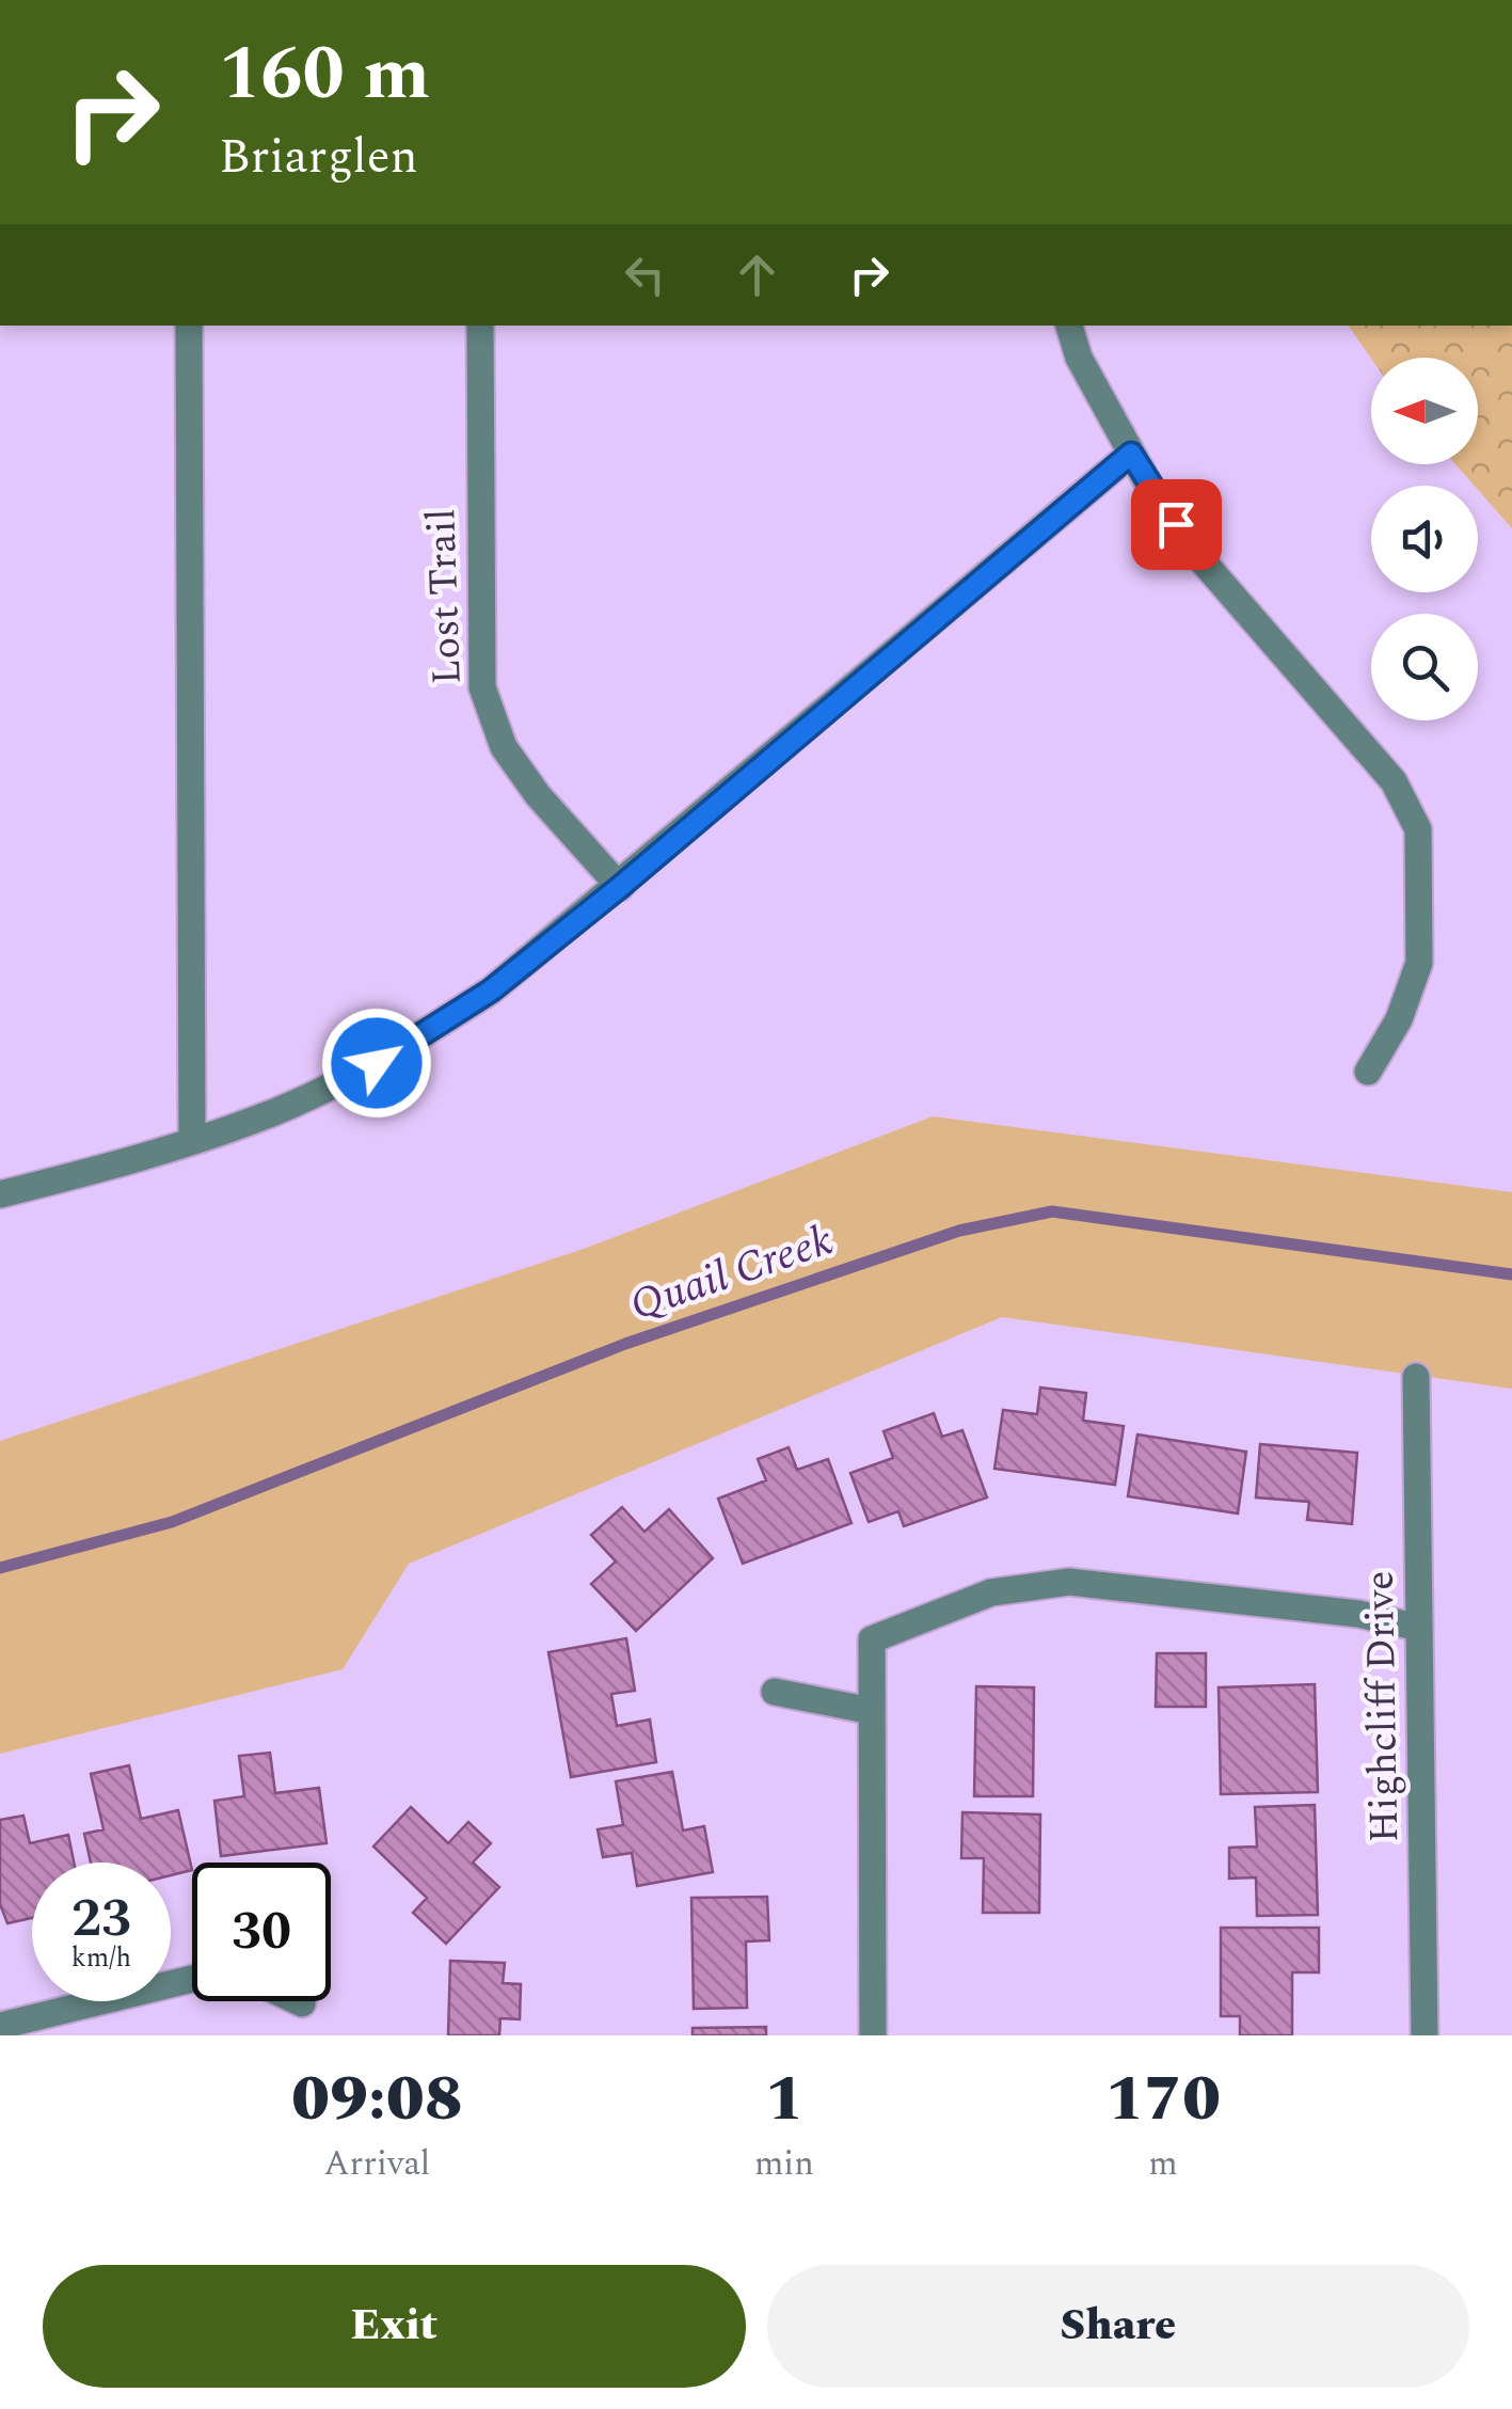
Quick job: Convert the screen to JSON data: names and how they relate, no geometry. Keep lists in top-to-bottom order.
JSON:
{
  "streets": {
    "street": ["Lost Trail", "Highcliff Drive"]
  },
  "water": ["Quail Creek"],
  "north": "left",
  "page": {
    "turn": ["160 m", "Briarglen"],
    "speed": "23 km/h",
    "limit": "30",
    "eta": [
      "09:08",
      "Arrival",
      "1",
      "min",
      "170",
      "m"
    ],
    "buttons": ["Exit", "Share"]
  }
}
